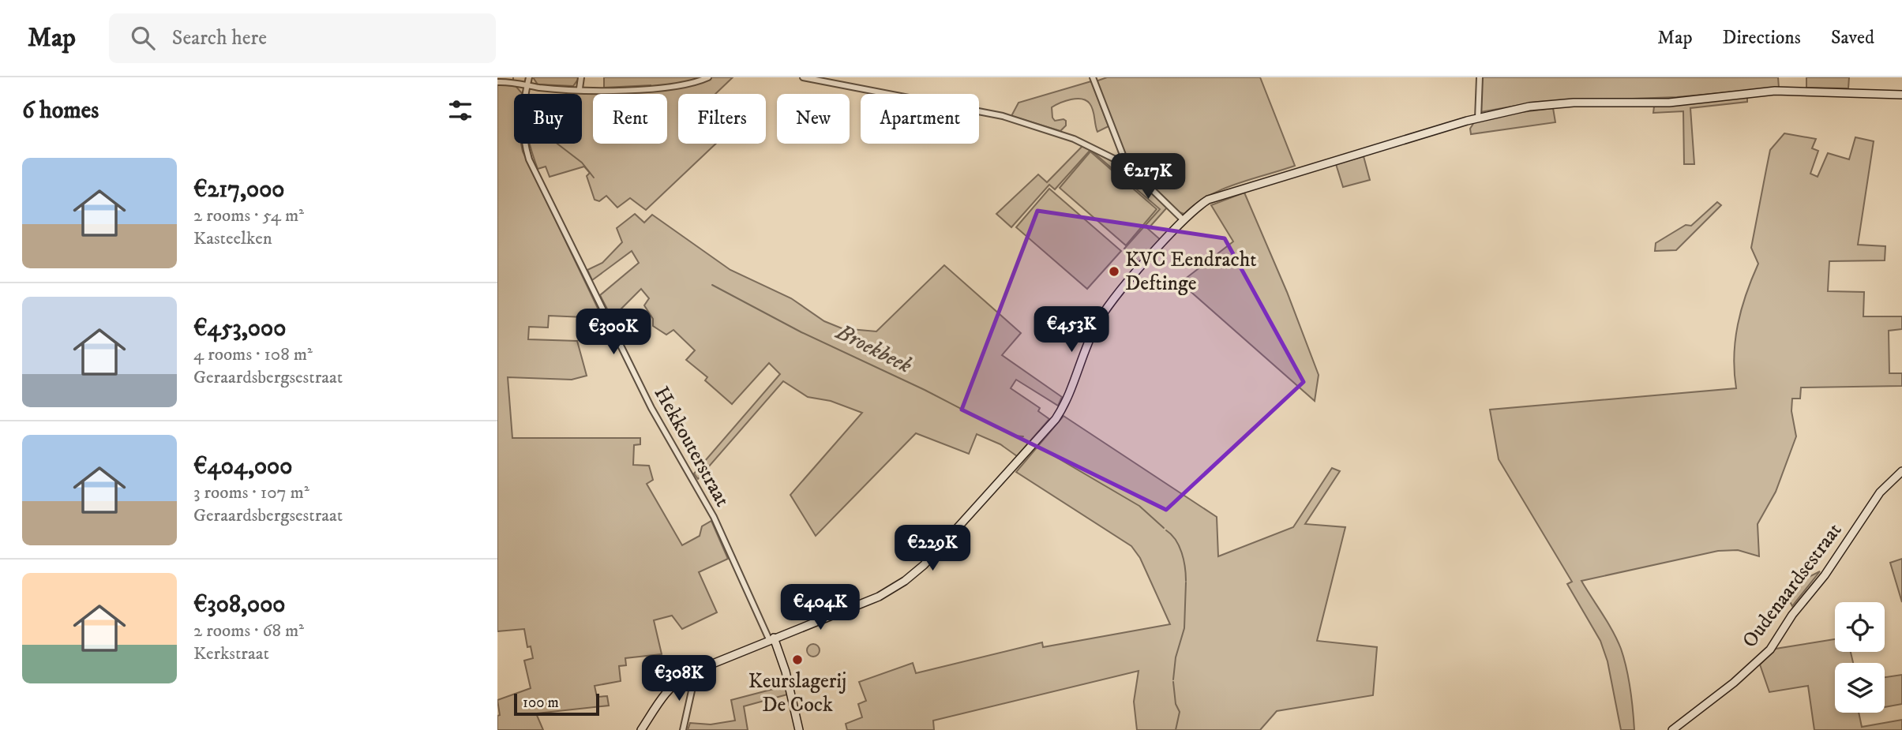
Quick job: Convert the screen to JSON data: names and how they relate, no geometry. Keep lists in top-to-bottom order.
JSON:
{
  "streets": {
    "street": ["Hekkouterstraat", "Oudenaardsestraat"]
  },
  "water": ["Broekbeek"],
  "places": ["KVC Eendracht Deftinge", "Keurslagerij De Cock"],
  "scale_bar": "100 m",
  "page": {
    "header": "Map",
    "search": "Search here",
    "nav": ["Map", "Directions", "Saved"],
    "heading": "6 homes",
    "chip": [
      "Buy",
      "Rent",
      "Filters",
      "New",
      "Apartment"
    ],
    "list": [
      {
        "name": "€217,000",
        "note": "2 rooms · 54 m² · Kasteelken"
      },
      {
        "name": "€453,000",
        "note": "4 rooms · 108 m² · Geraardsbergsestraat"
      },
      {
        "name": "€404,000",
        "note": "3 rooms · 107 m² · Geraardsbergsestraat"
      },
      {
        "name": "€308,000",
        "note": "2 rooms · 68 m² · Kerkstraat"
      }
    ],
    "price": [
      "€217K",
      "€453K",
      "€300K",
      "€229K",
      "€404K",
      "€308K"
    ],
    "scale": "100 m"
  }
}
